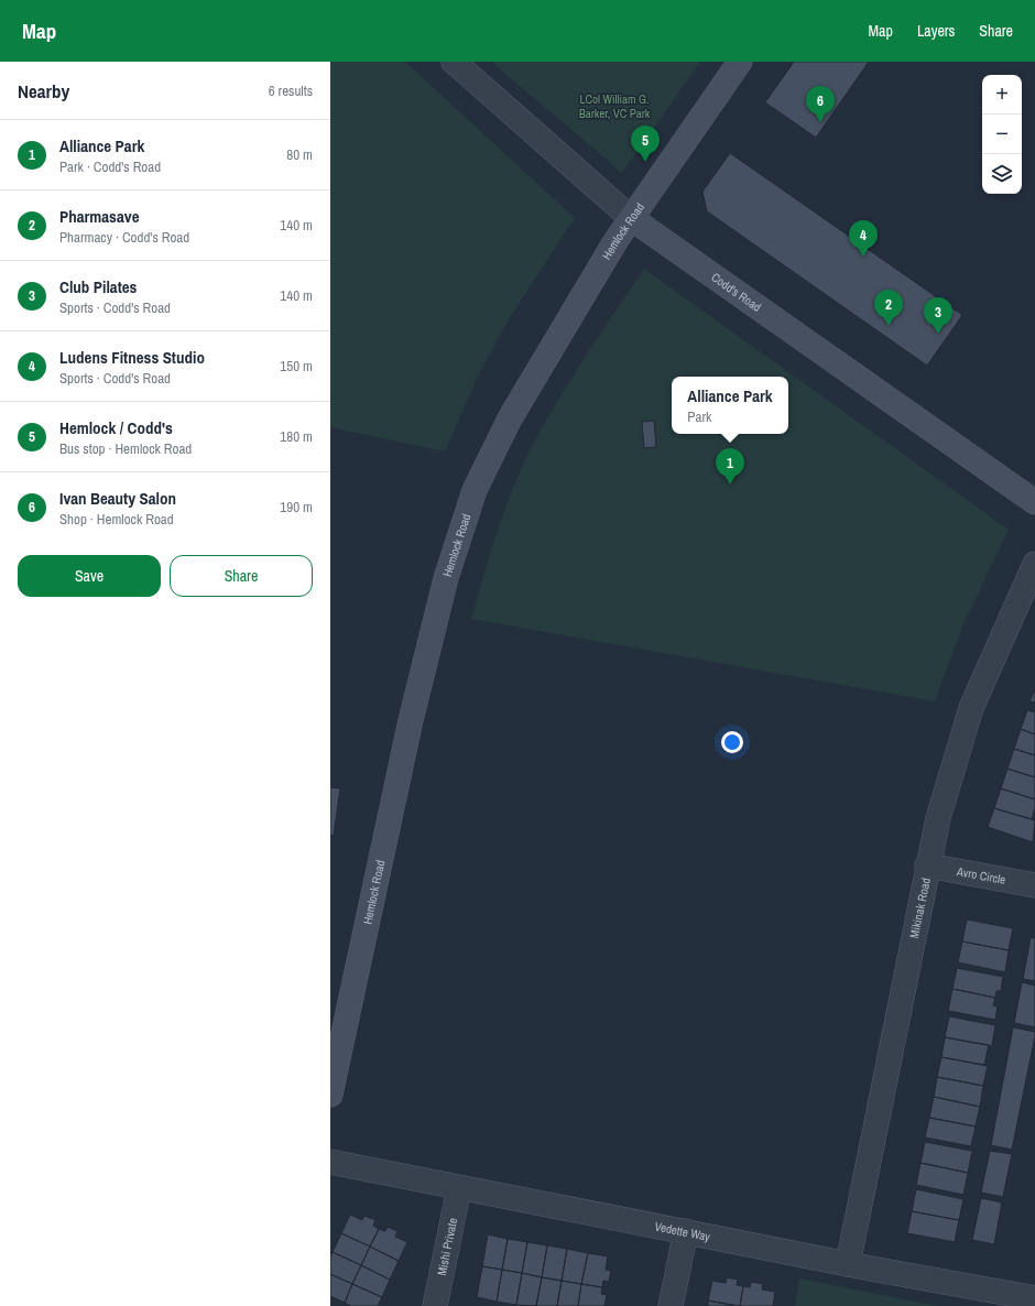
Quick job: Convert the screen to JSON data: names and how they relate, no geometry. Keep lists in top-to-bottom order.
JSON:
{
  "streets": {
    "street": [
      "Hemlock Road",
      "Codd's Road",
      "Avro Circle",
      "Mikinak Road",
      "Vedette Way",
      "Mishi Private"
    ]
  },
  "crossings": [
    ["Hemlock Road", "Codd's Road"],
    ["Avro Circle", "Mikinak Road"],
    ["Mikinak Road", "Vedette Way"],
    ["Vedette Way", "Mishi Private"]
  ],
  "parks": ["LCol William G. Barker, VC Park"],
  "page": {
    "header": "Map",
    "nav": ["Map", "Layers", "Share"],
    "heading": ["Nearby", "6 results"],
    "map_buttons": ["+", "−"],
    "pins": [
      "6",
      "5",
      "4",
      "2",
      "3",
      "1"
    ],
    "list": [
      {
        "mark": "1",
        "name": "Alliance Park",
        "note": "Park · Codd's Road",
        "value": "80 m"
      },
      {
        "mark": "2",
        "name": "Pharmasave",
        "note": "Pharmacy · Codd's Road",
        "value": "140 m"
      },
      {
        "mark": "3",
        "name": "Club Pilates",
        "note": "Sports · Codd's Road",
        "value": "140 m"
      },
      {
        "mark": "4",
        "name": "Ludens Fitness Studio",
        "note": "Sports · Codd's Road",
        "value": "150 m"
      },
      {
        "mark": "5",
        "name": "Hemlock / Codd's",
        "note": "Bus stop · Hemlock Road",
        "value": "180 m"
      },
      {
        "mark": "6",
        "name": "Ivan Beauty Salon",
        "note": "Shop · Hemlock Road",
        "value": "190 m"
      }
    ],
    "popup": ["Alliance Park", "Park"],
    "buttons": ["Save", "Share"]
  }
}
